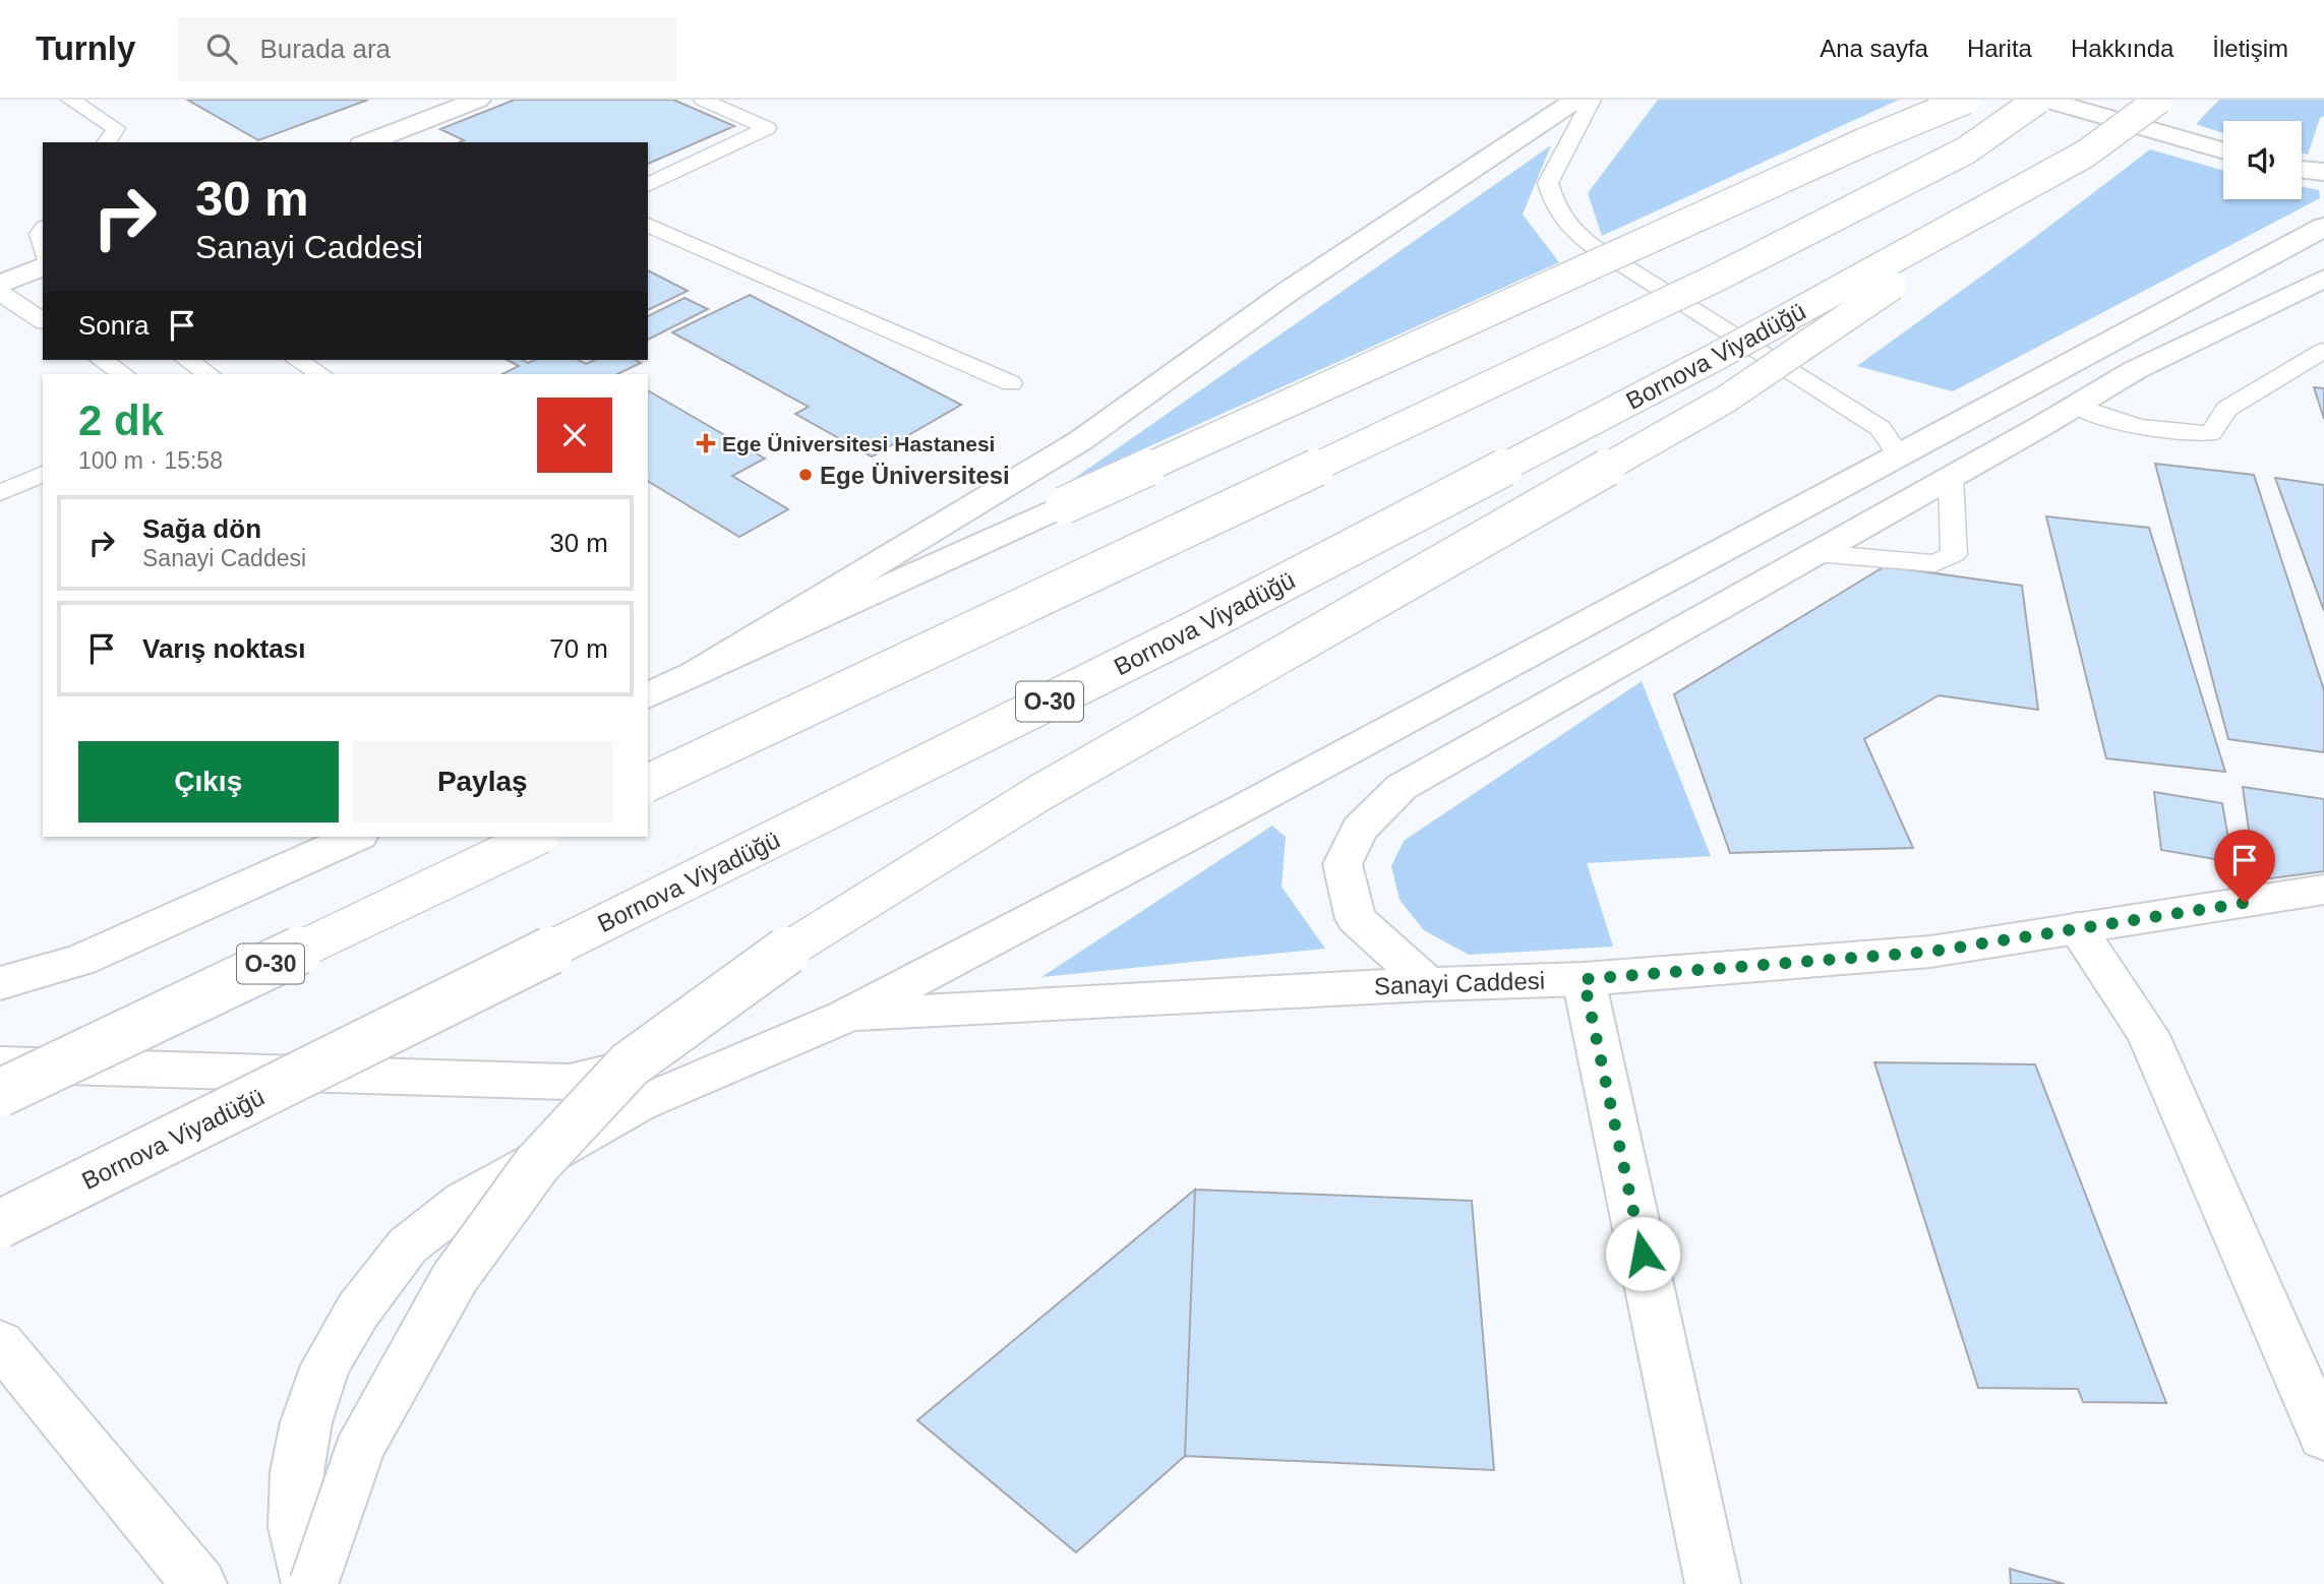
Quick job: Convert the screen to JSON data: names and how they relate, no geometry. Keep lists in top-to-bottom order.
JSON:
{
  "streets": {
    "main road": ["Bornova Viyadüğü", "O-30", "Sanayi Caddesi"]
  },
  "crossings": [
    ["Bornova Viyadüğü", "O-30"]
  ],
  "places": {
    "health": ["Ege Üniversitesi Hastanesi"],
    "other": ["Ege Üniversitesi"]
  },
  "page": {
    "header": "Turnly",
    "search": "Burada ara",
    "nav": [
      "Ana sayfa",
      "Harita",
      "Hakkında",
      "İletişim"
    ],
    "turn": ["30 m", "Sanayi Caddesi"],
    "then": "Sonra",
    "heading": ["2 dk", "100 m · 15:58"],
    "list": [
      {
        "name": "Sağa dön",
        "note": "Sanayi Caddesi",
        "value": "30 m"
      },
      {
        "name": "Varış noktası",
        "value": "70 m"
      }
    ],
    "buttons": ["Çıkış", "Paylaş"]
  }
}
